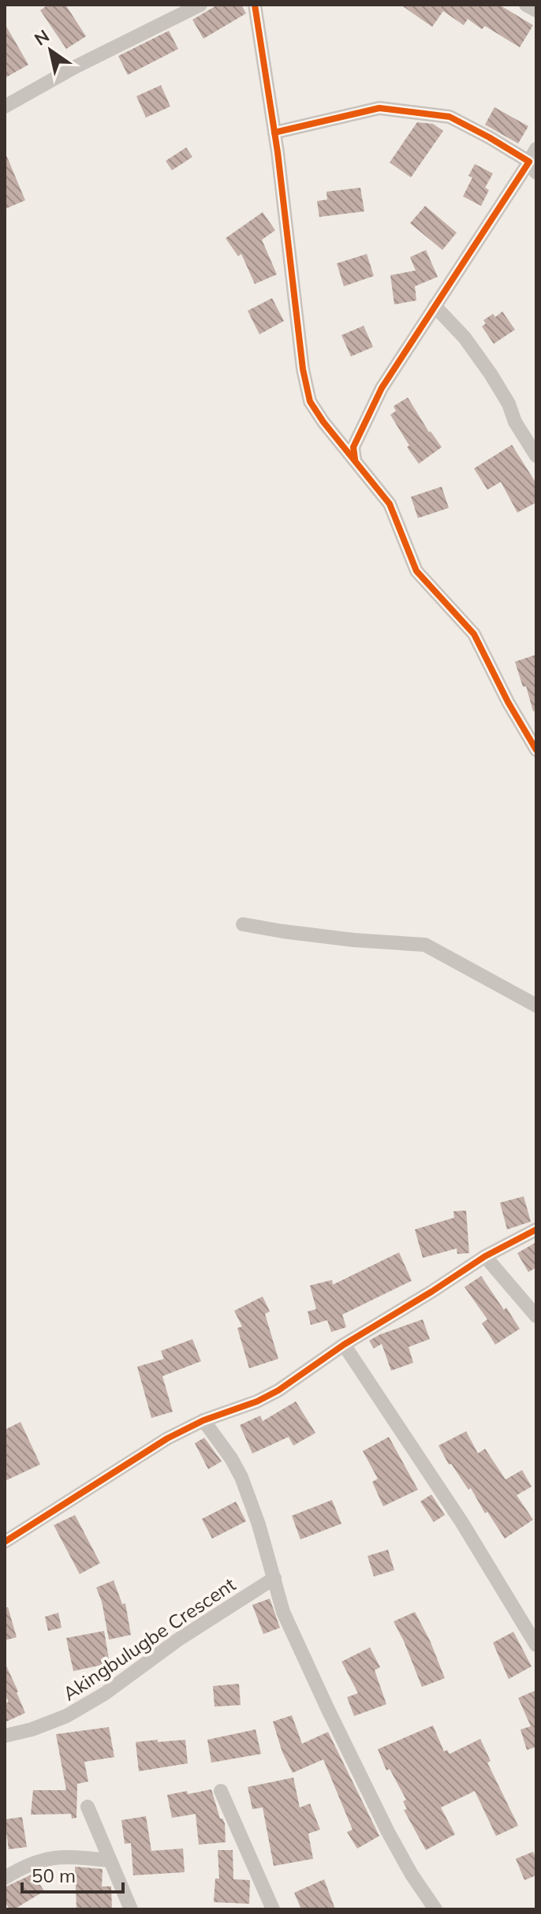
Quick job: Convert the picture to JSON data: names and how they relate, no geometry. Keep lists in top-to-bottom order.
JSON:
{
  "streets": {
    "street": ["Akingbulugbe Crescent"]
  },
  "scale_bar": "50 m",
  "north": "top left"
}
